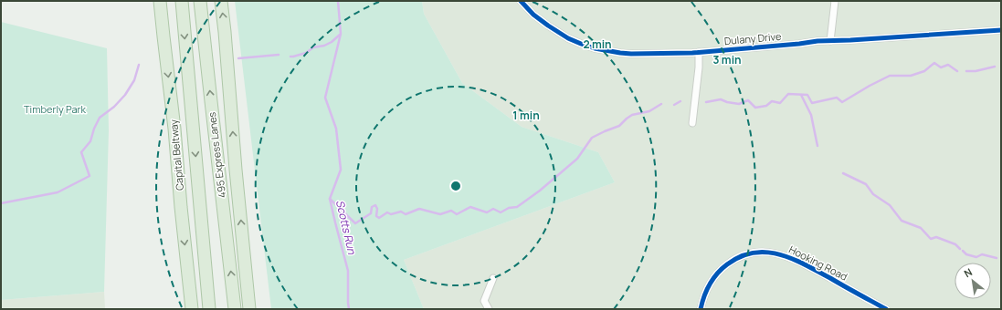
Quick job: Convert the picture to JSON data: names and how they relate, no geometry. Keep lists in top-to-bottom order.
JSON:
{
  "streets": {
    "highway": ["Capital Beltway", "495 Express Lanes"],
    "street": ["Dulany Drive", "Hooking Road"]
  },
  "water": ["Scotts Run"],
  "parks": ["Timberly Park"],
  "north": "top left",
  "rings": ["2 min", "3 min", "1 min"]
}
